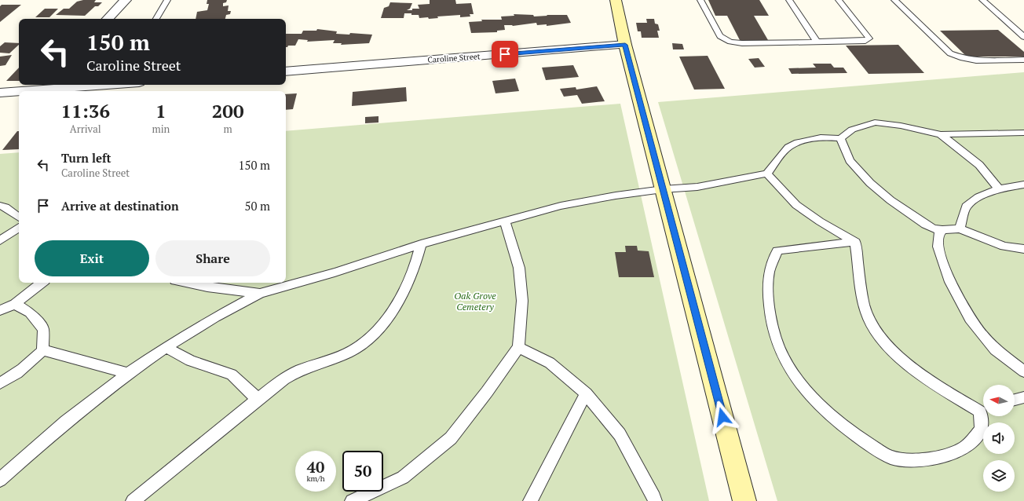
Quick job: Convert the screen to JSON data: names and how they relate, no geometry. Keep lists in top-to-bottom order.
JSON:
{
  "streets": {
    "street": ["Caroline Street"]
  },
  "parks": ["Oak Grove Cemetery"],
  "north": "left",
  "page": {
    "turn": ["150 m", "Caroline Street"],
    "eta": [
      "11:36",
      "Arrival",
      "1",
      "min",
      "200",
      "m"
    ],
    "list": [
      {
        "name": "Turn left",
        "note": "Caroline Street",
        "value": "150 m"
      },
      {
        "name": "Arrive at destination",
        "value": "50 m"
      }
    ],
    "buttons": ["Exit", "Share"],
    "speed": "40 km/h",
    "limit": "50"
  }
}
